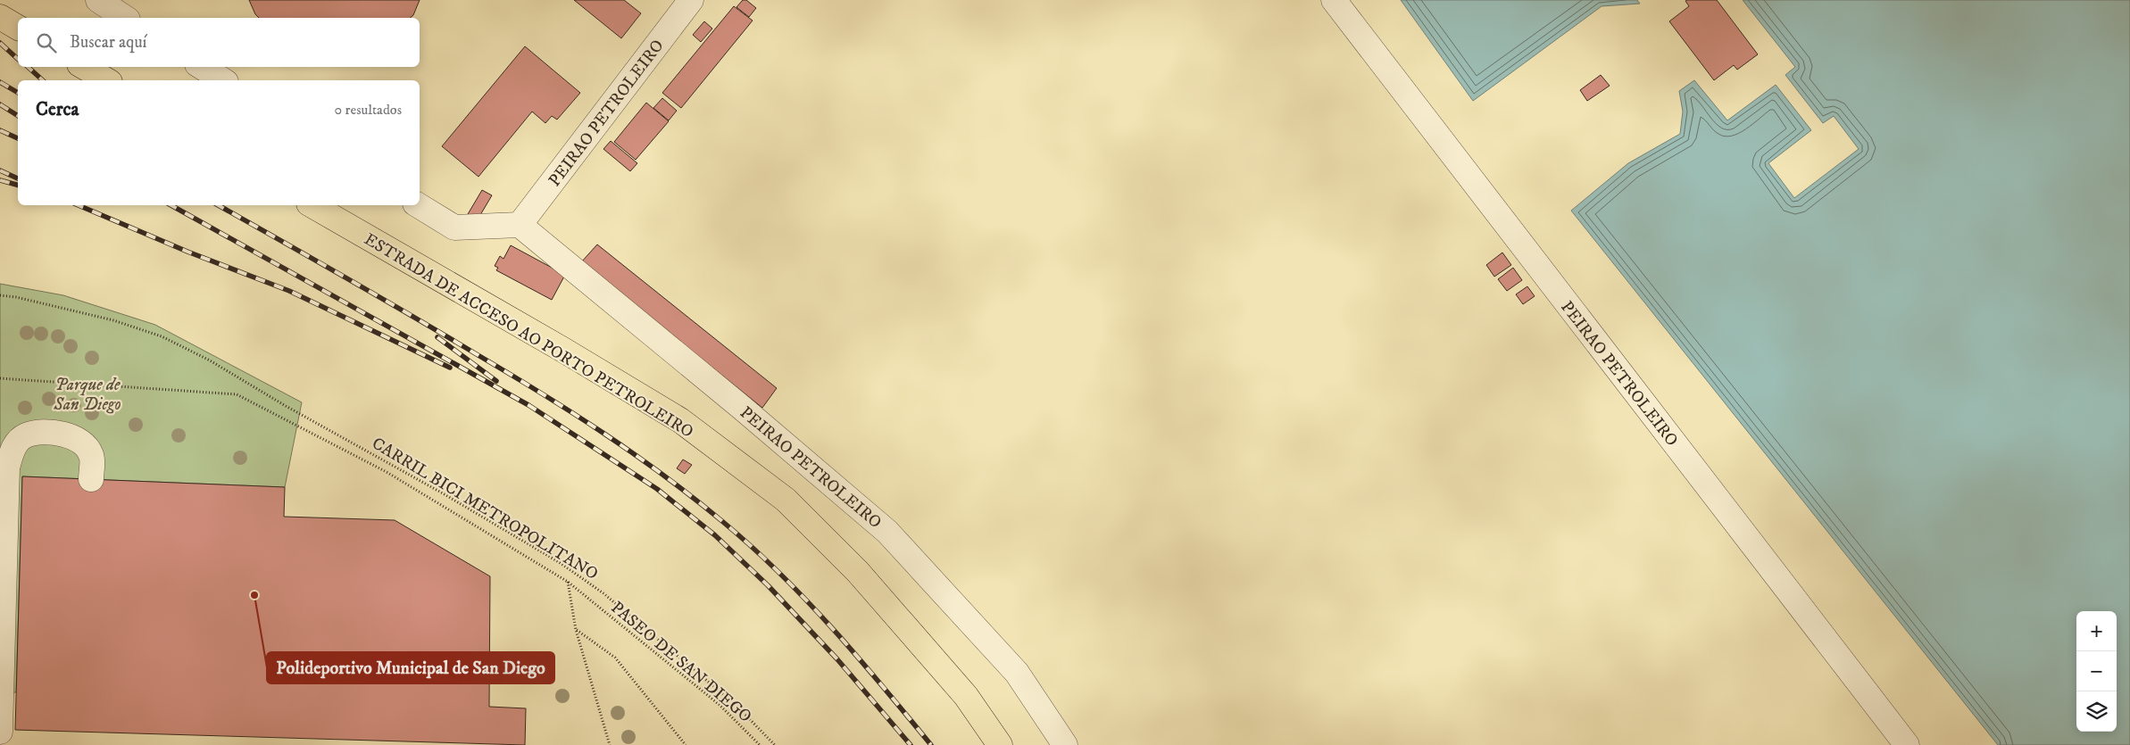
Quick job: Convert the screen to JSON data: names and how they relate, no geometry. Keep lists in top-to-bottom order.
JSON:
{
  "streets": {
    "main road": ["ESTRADA DE ACCESO AO PORTO PETROLEIRO"],
    "lane": ["PEIRAO PETROLEIRO"],
    "path": ["CARRIL BICI METROPOLITANO", "PASEO DE SAN DIEGO"]
  },
  "parks": ["Parque de San Diego"],
  "places": ["Polideportivo Municipal de San Diego"],
  "page": {
    "search": "Buscar aquí",
    "heading": ["Cerca", "0 resultados"],
    "map_buttons": ["+", "−"]
  }
}
